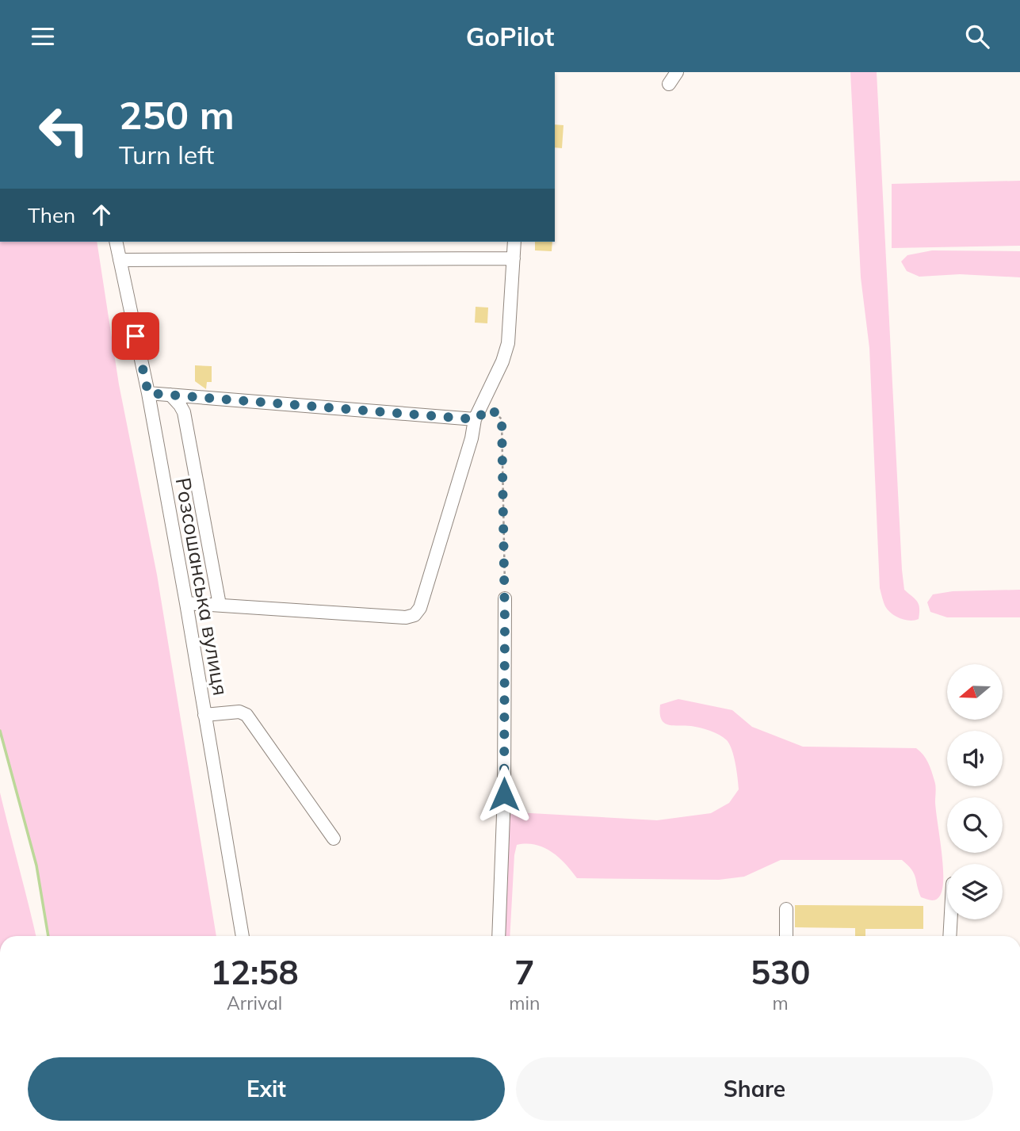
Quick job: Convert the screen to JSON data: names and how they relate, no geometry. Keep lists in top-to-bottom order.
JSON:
{
  "streets": {
    "street": ["Розсошанська вулиця"]
  },
  "north": "left",
  "page": {
    "header": "GoPilot",
    "turn": ["250 m", "Turn left"],
    "then": "Then",
    "eta": [
      "12:58",
      "Arrival",
      "7",
      "min",
      "530",
      "m"
    ],
    "buttons": ["Exit", "Share"]
  }
}
